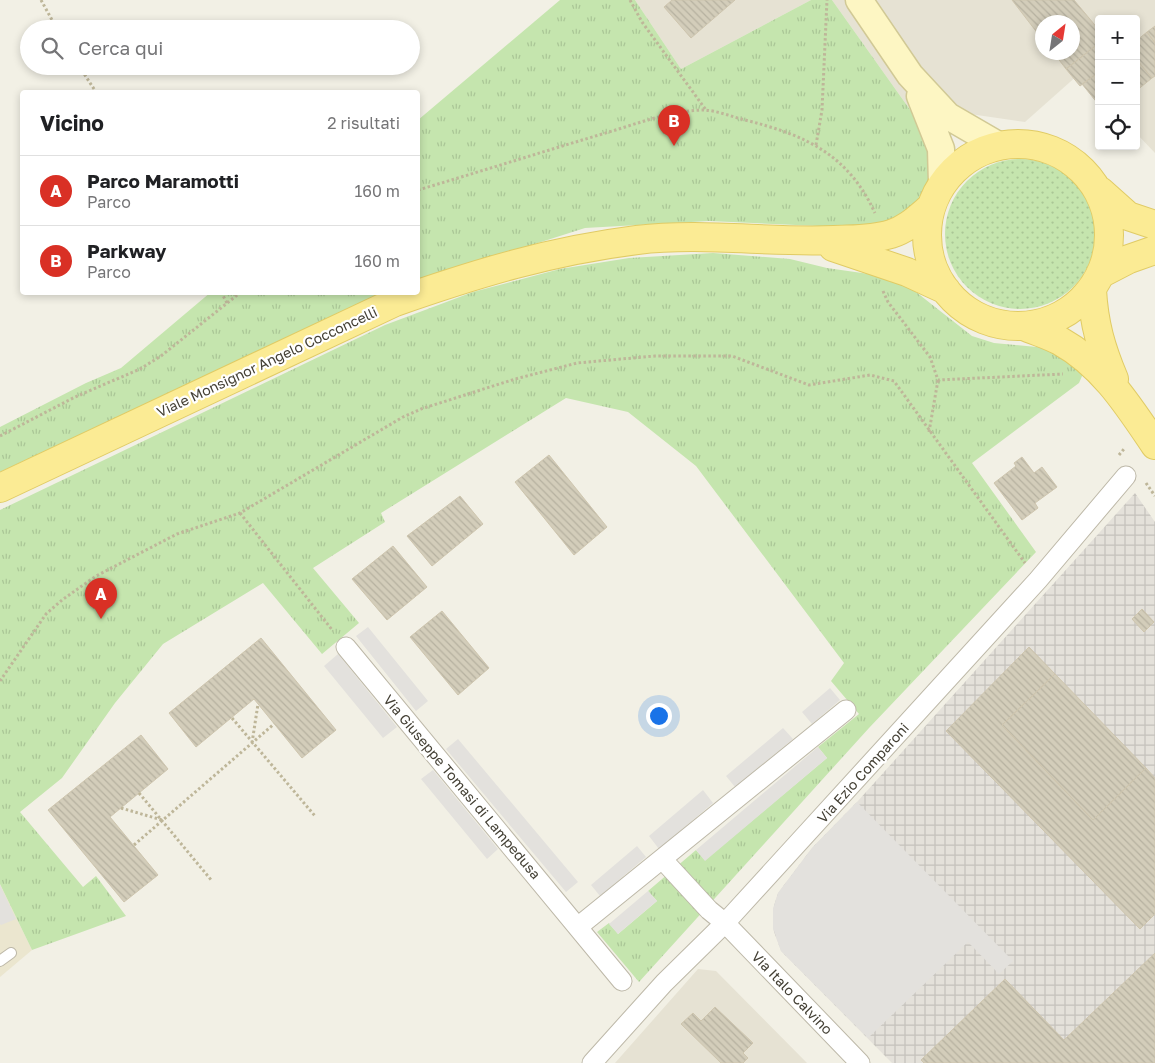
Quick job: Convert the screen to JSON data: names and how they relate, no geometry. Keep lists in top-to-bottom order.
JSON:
{
  "streets": {
    "main road": ["Viale Monsignor Angelo Cocconcelli"],
    "street": ["Via Ezio Comparoni", "Via Giuseppe Tomasi di Lampedusa", "Via Italo Calvino"]
  },
  "crossings": [
    ["Via Ezio Comparoni", "Via Italo Calvino"]
  ],
  "north": "top right",
  "page": {
    "map_buttons": ["+", "−"],
    "search": "Cerca qui",
    "heading": ["Vicino", "2 risultati"],
    "pins": ["B", "A"],
    "list": [
      {
        "mark": "A",
        "name": "Parco Maramotti",
        "note": "Parco",
        "value": "160 m"
      },
      {
        "mark": "B",
        "name": "Parkway",
        "note": "Parco",
        "value": "160 m"
      }
    ]
  }
}
